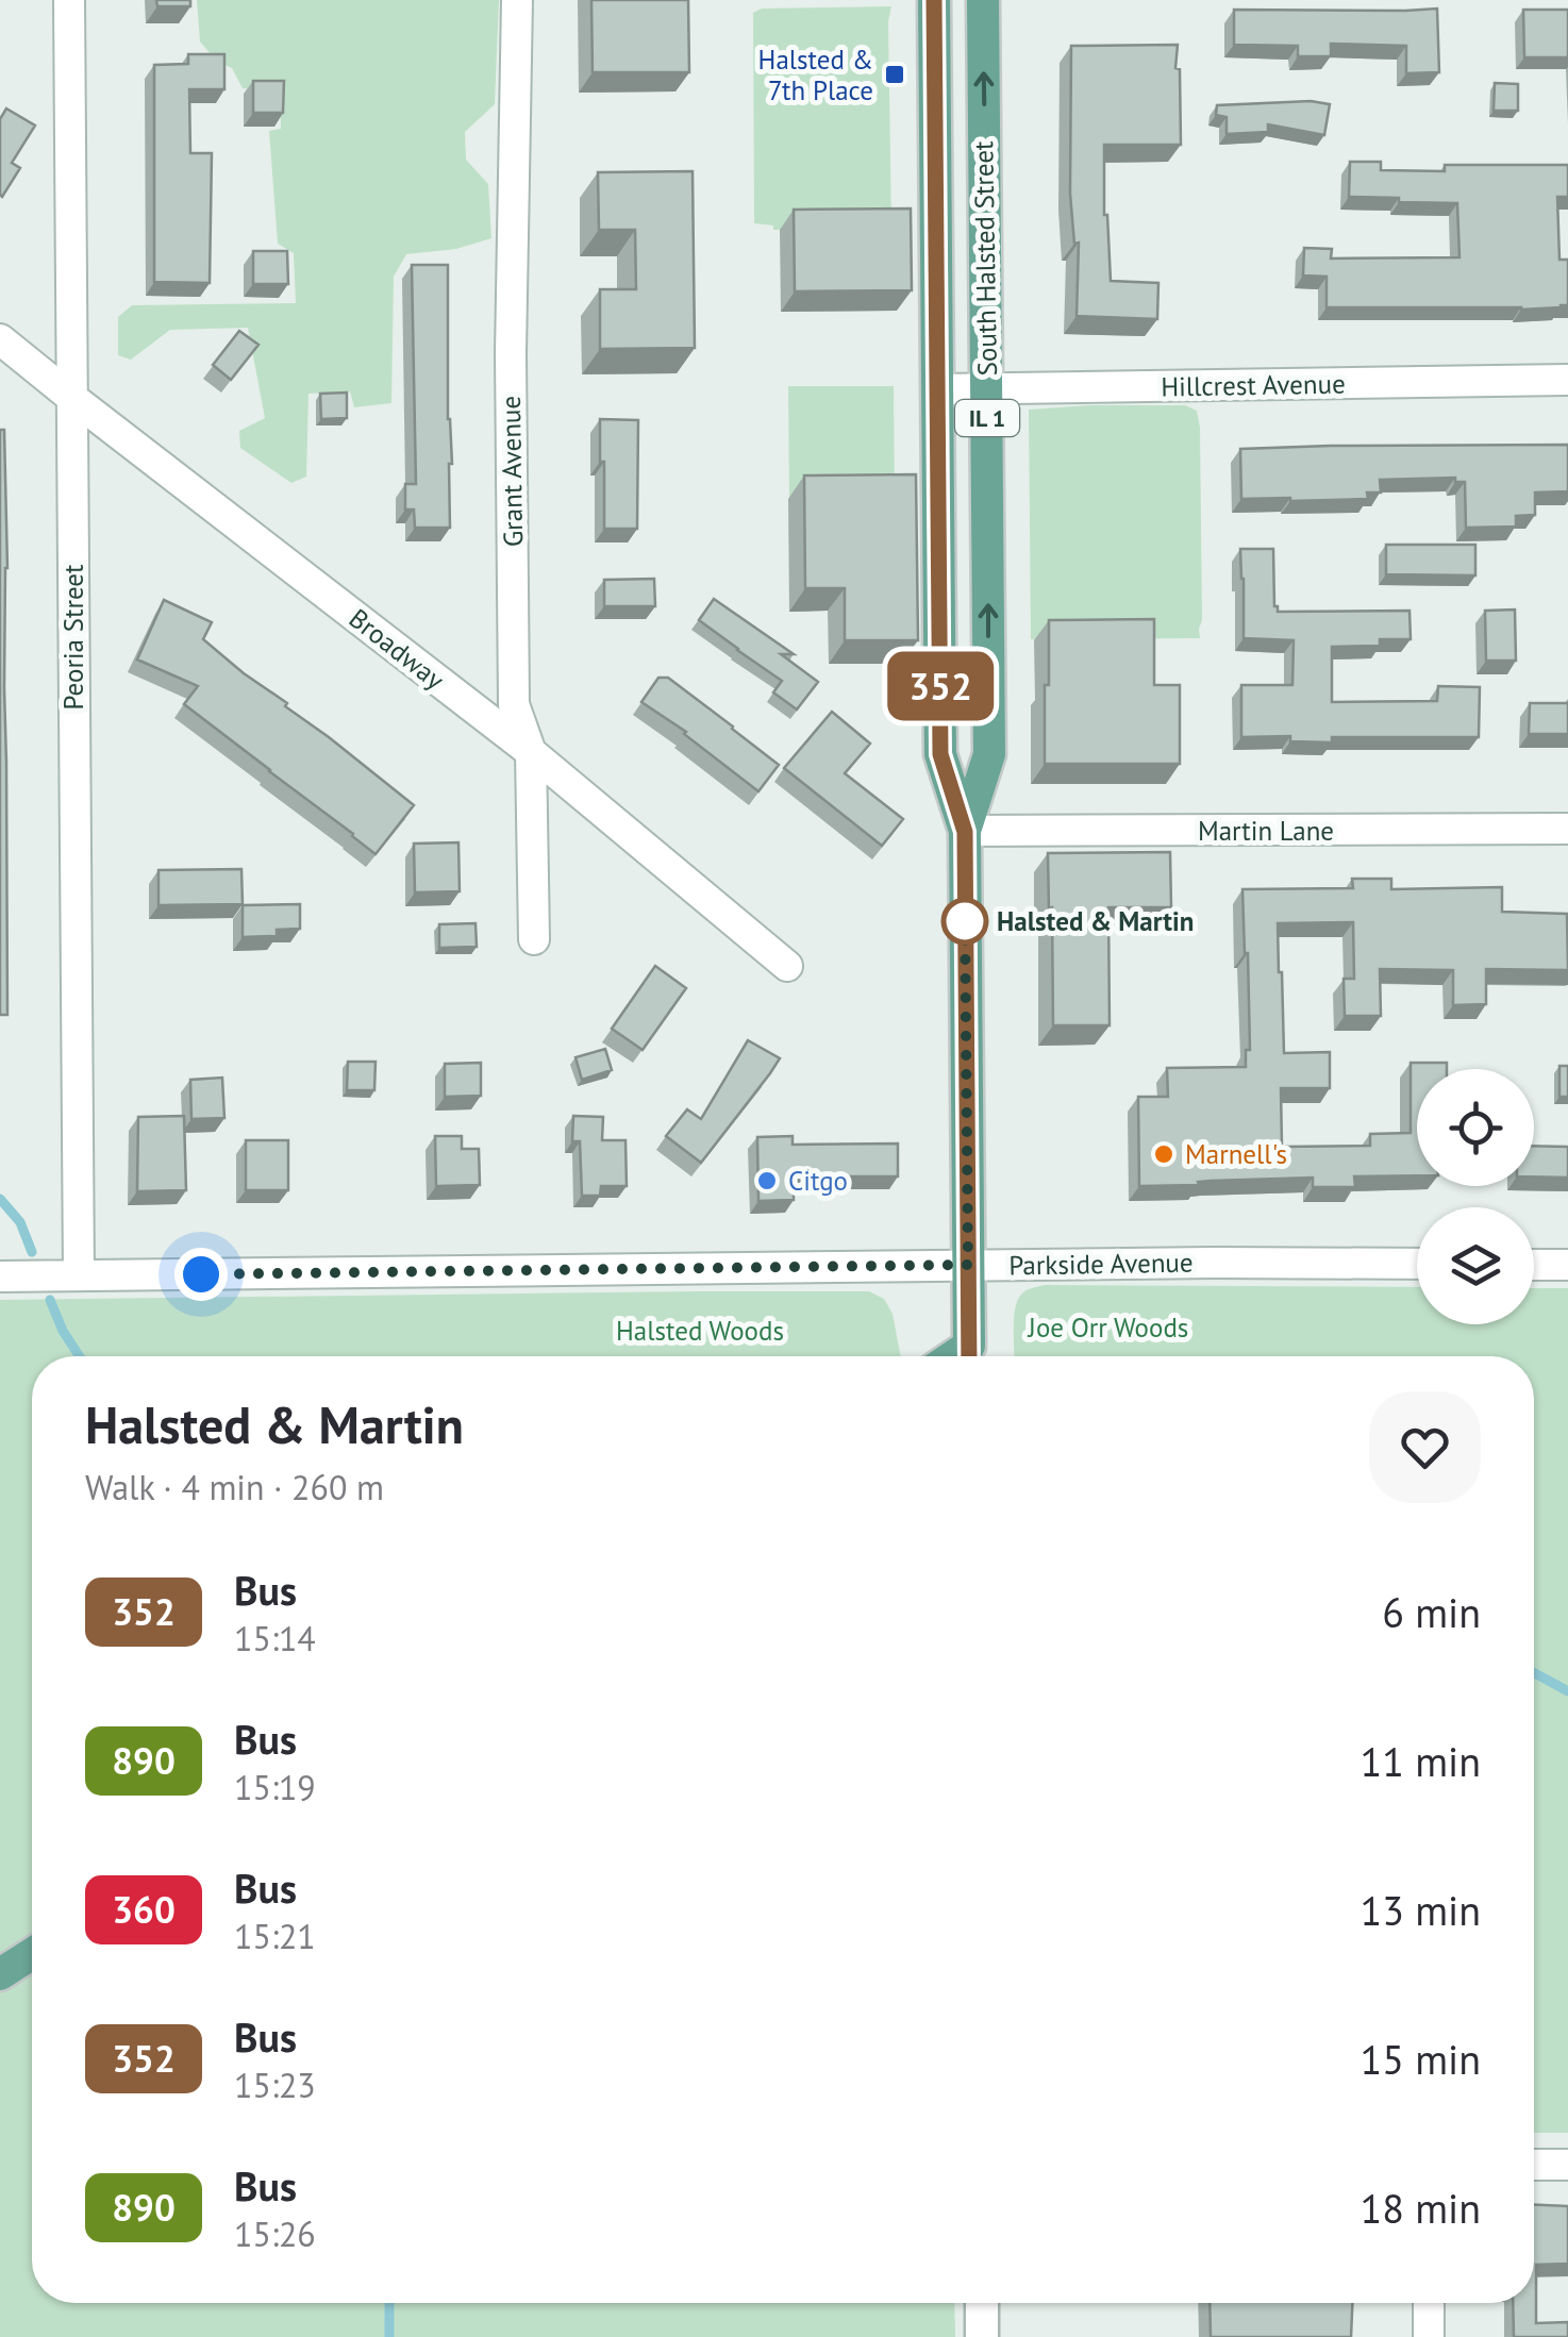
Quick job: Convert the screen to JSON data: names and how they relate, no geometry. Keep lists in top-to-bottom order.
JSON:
{
  "streets": {
    "main road": ["South Halsted Street", "IL 1"],
    "street": [
      "Hillcrest Avenue",
      "Grant Avenue",
      "Peoria Street",
      "Broadway",
      "Martin Lane",
      "Parkside Avenue"
    ]
  },
  "crossings": [
    ["South Halsted Street", "Hillcrest Avenue"],
    ["South Halsted Street", "Martin Lane"],
    ["South Halsted Street", "Parkside Avenue"],
    ["Grant Avenue", "Broadway"],
    ["Peoria Street", "Broadway"],
    ["Peoria Street", "Parkside Avenue"]
  ],
  "parks": ["Joe Orr Woods", "Halsted Woods"],
  "places": {
    "transit": ["Halsted & 7th Place"],
    "other": ["Halsted & Martin", "Marnell's", "Citgo"]
  },
  "lines": ["bus line 352"],
  "page": {
    "on_map": "352",
    "heading": ["Halsted & Martin", "Walk · 4 min · 260 m"],
    "list": [
      {
        "mark": "352",
        "name": "Bus",
        "note": "15:14",
        "value": "6 min"
      },
      {
        "mark": "890",
        "name": "Bus",
        "note": "15:19",
        "value": "11 min"
      },
      {
        "mark": "360",
        "name": "Bus",
        "note": "15:21",
        "value": "13 min"
      },
      {
        "mark": "352",
        "name": "Bus",
        "note": "15:23",
        "value": "15 min"
      },
      {
        "mark": "890",
        "name": "Bus",
        "note": "15:26",
        "value": "18 min"
      }
    ]
  }
}
